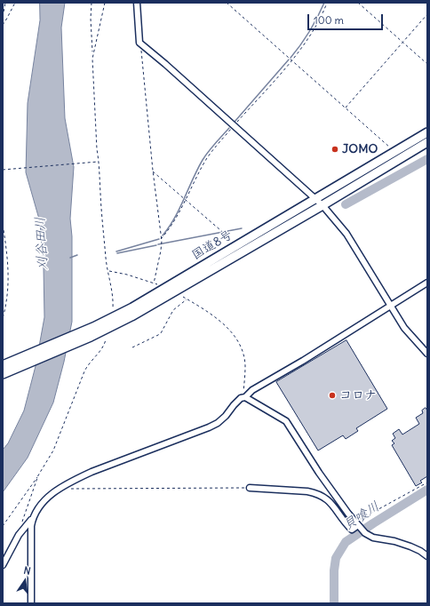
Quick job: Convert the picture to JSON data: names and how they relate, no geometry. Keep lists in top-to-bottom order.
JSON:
{
  "streets": {
    "highway": ["国道8号"]
  },
  "water": ["刈谷田川", "貝喰川"],
  "places": ["JOMO", "コロナ"],
  "scale_bar": "100 m",
  "north": "top"
}
